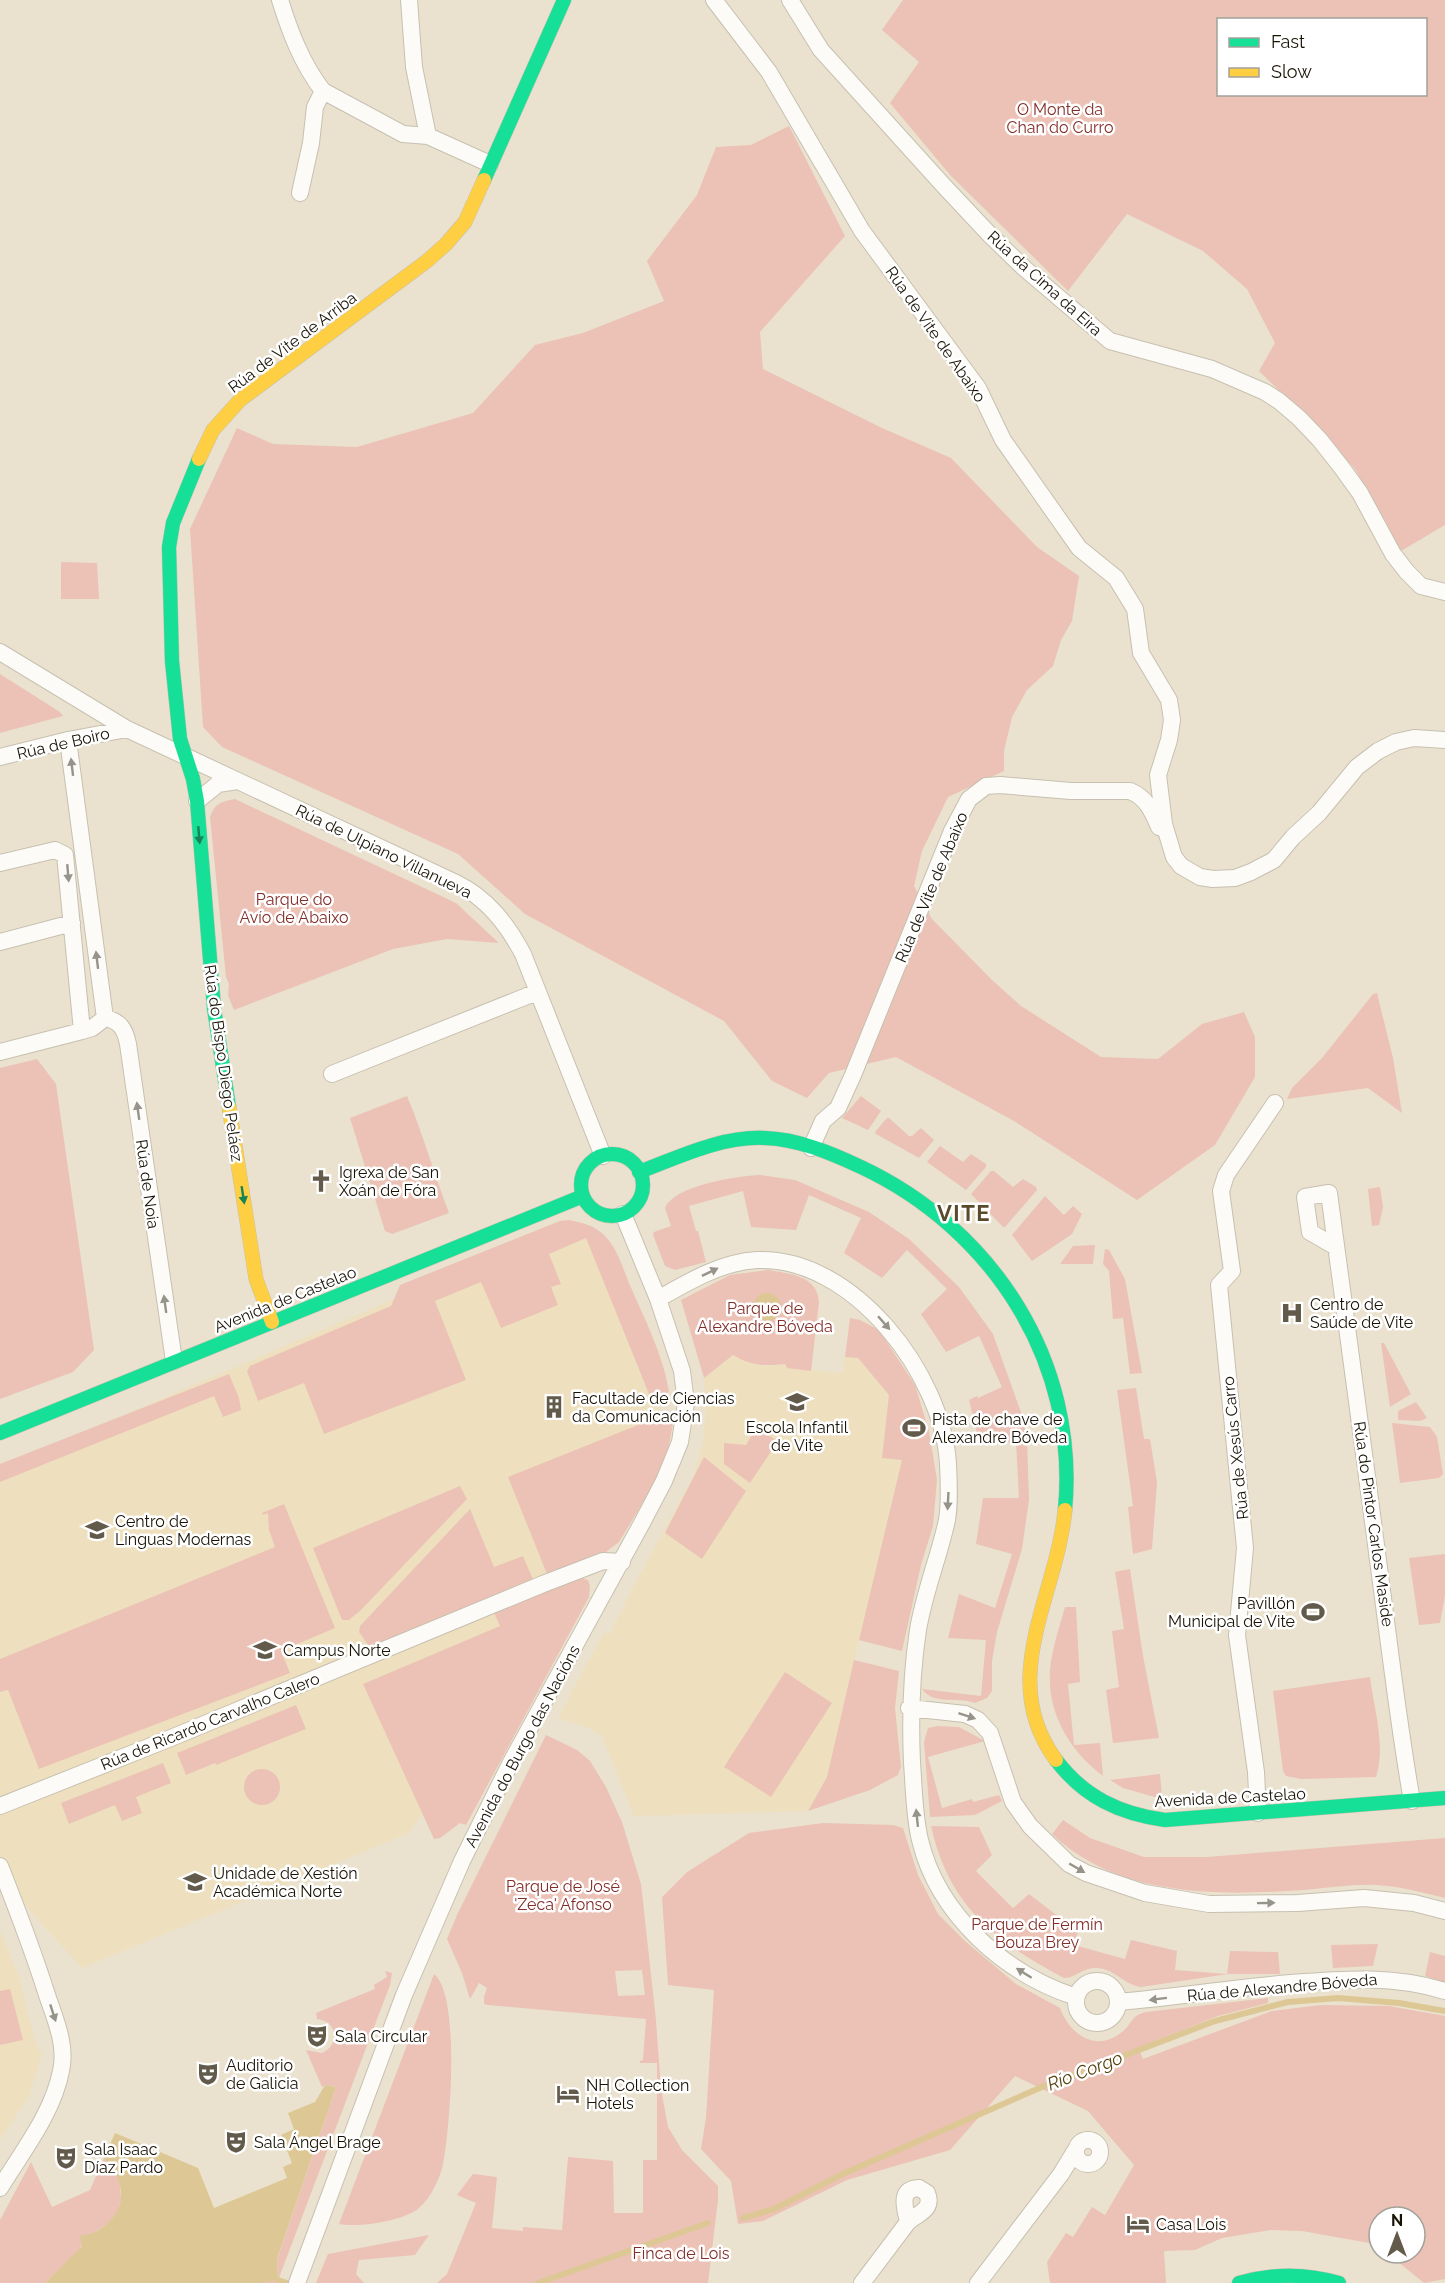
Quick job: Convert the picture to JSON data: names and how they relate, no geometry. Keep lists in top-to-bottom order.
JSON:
{
  "streets": {
    "street": [
      "Rúa da Cima da Eira",
      "Rúa de Vite de Abaixo",
      "Rúa de Vite de Arriba",
      "Rúa de Boiro",
      "Rúa de Ulpiano Villanueva",
      "Rúa do Bispo Diego Peláez",
      "Rúa de Noia",
      "Avenida de Castelao",
      "Rúa de Xesús Carro",
      "Rúa do Pintor Carlos Maside",
      "Rúa de Ricardo Carvalho Calero",
      "Avenida do Burgo das Nacións",
      "Rúa de Alexandre Bóveda"
    ]
  },
  "crossings": [
    ["Rúa de Vite de Abaixo", "Avenida de Castelao"],
    ["Rúa de Vite de Arriba", "Rúa de Ulpiano Villanueva"],
    ["Rúa de Vite de Arriba", "Rúa do Bispo Diego Peláez"],
    ["Rúa de Boiro", "Rúa de Ulpiano Villanueva"],
    ["Rúa de Ulpiano Villanueva", "Rúa do Bispo Diego Peláez"],
    ["Rúa de Ulpiano Villanueva", "Avenida de Castelao"],
    ["Rúa de Ulpiano Villanueva", "Avenida do Burgo das Nacións"],
    ["Rúa do Bispo Diego Peláez", "Avenida de Castelao"],
    ["Rúa de Noia", "Avenida de Castelao"],
    ["Avenida de Castelao", "Rúa de Xesús Carro"],
    ["Avenida de Castelao", "Rúa do Pintor Carlos Maside"],
    ["Avenida de Castelao", "Avenida do Burgo das Nacións"],
    ["Rúa de Ricardo Carvalho Calero", "Avenida do Burgo das Nacións"]
  ],
  "one_way": ["Rúa de Noia", "Rúa de Alexandre Bóveda"],
  "districts": ["VITE"],
  "water": ["Río Corgo"],
  "parks": [
    "O Monte da Chan do Curro",
    "Parque do Avío de Abaixo",
    "Parque de Alexandre Bóveda",
    "Parque de José 'Zeca' Afonso",
    "Parque de Fermín Bouza Brey",
    "Finca de Lois"
  ],
  "places": {
    "church": ["Igrexa de San Xoán de Fóra"],
    "hospital": ["Centro de Saúde de Vite"],
    "school or university": [
      "Escola Infantil de Vite",
      "Centro de Linguas Modernas",
      "Campus Norte",
      "Unidade de Xestión Académica Norte"
    ],
    "building": ["Facultade de Ciencias da Comunicación"],
    "sports": ["Pista de chave de Alexandre Bóveda", "Pavillón Municipal de Vite"],
    "theatre": [
      "Sala Circular",
      "Auditorio de Galicia",
      "Sala Ángel Brage",
      "Sala Isaac Díaz Pardo"
    ],
    "hotel": ["NH Collection Hotels", "Casa Lois"]
  },
  "legend": ["Fast", "Slow"],
  "north": "top"
}
